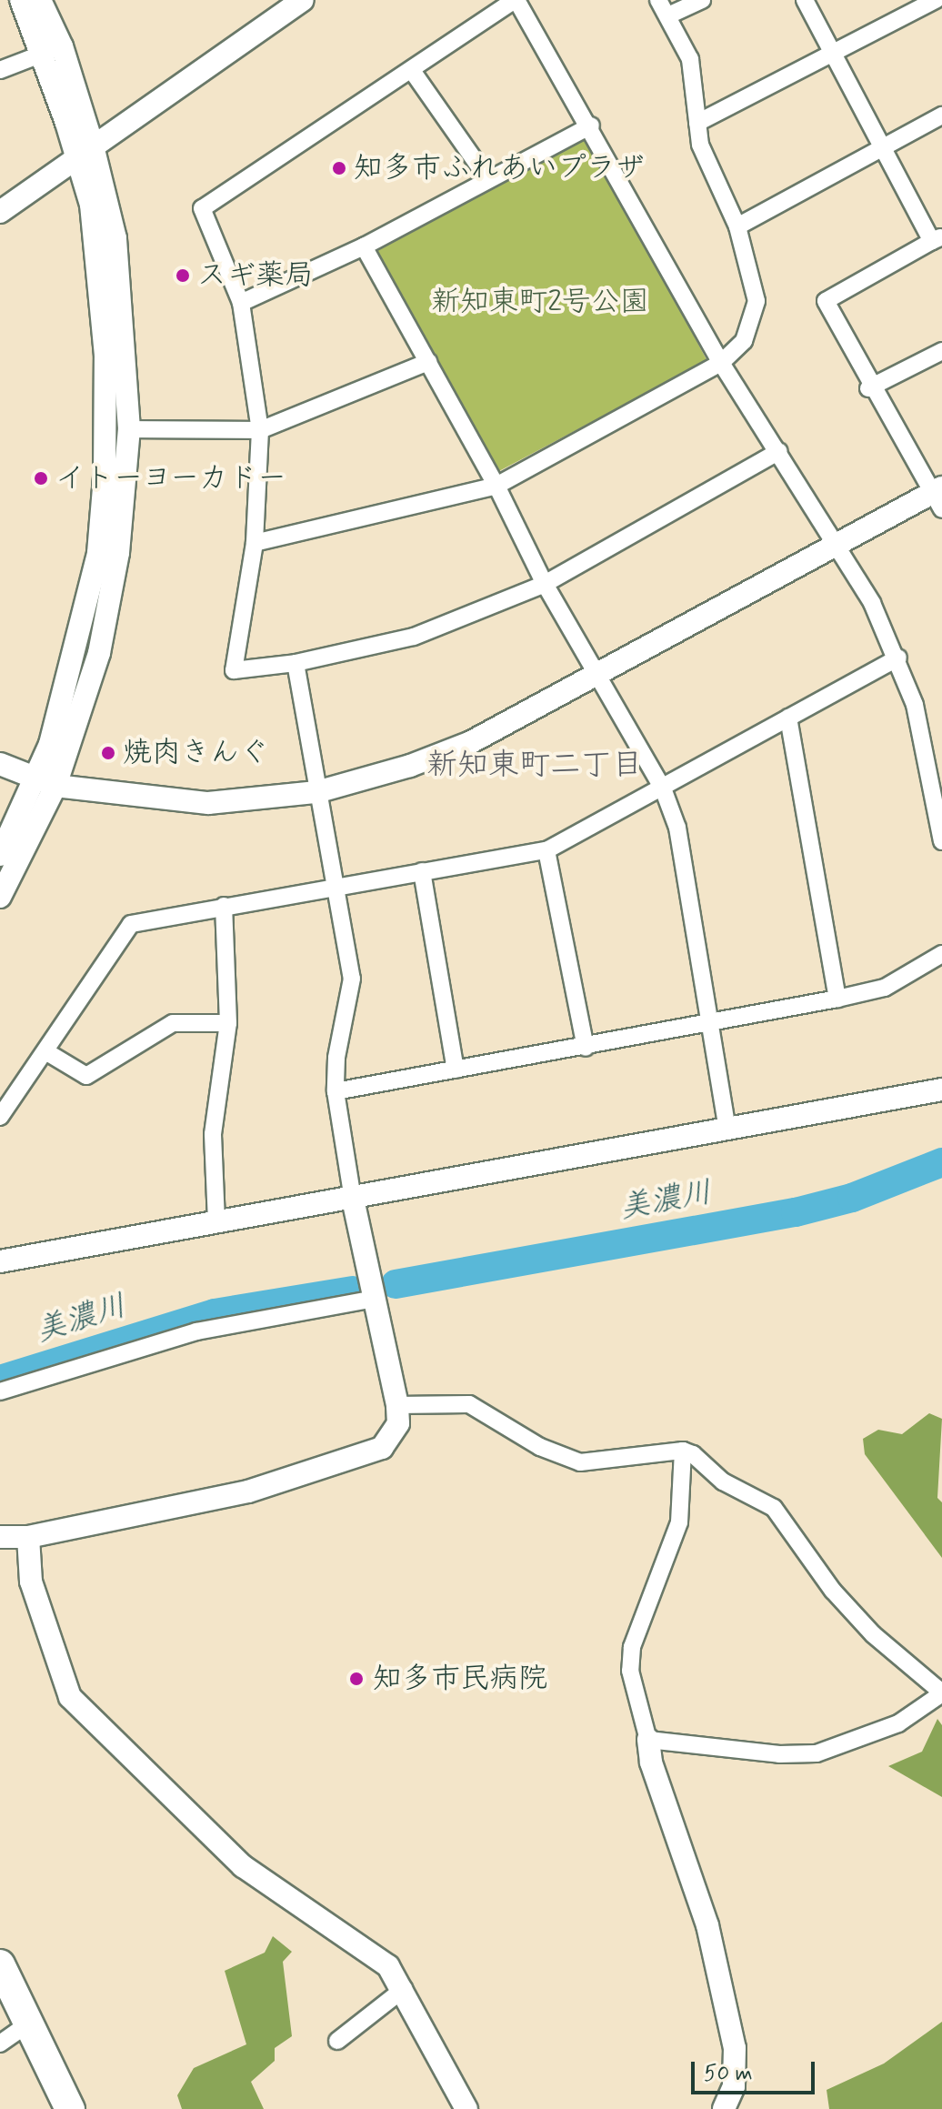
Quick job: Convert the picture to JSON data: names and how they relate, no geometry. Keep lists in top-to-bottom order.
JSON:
{
  "districts": ["新知東町二丁目"],
  "water": ["美濃川"],
  "parks": ["新知東町2号公園"],
  "places": [
    "知多市ふれあいプラザ",
    "スギ薬局",
    "イトーヨーカドー",
    "焼肉きんぐ",
    "知多市民病院"
  ],
  "scale_bar": "50 m"
}
